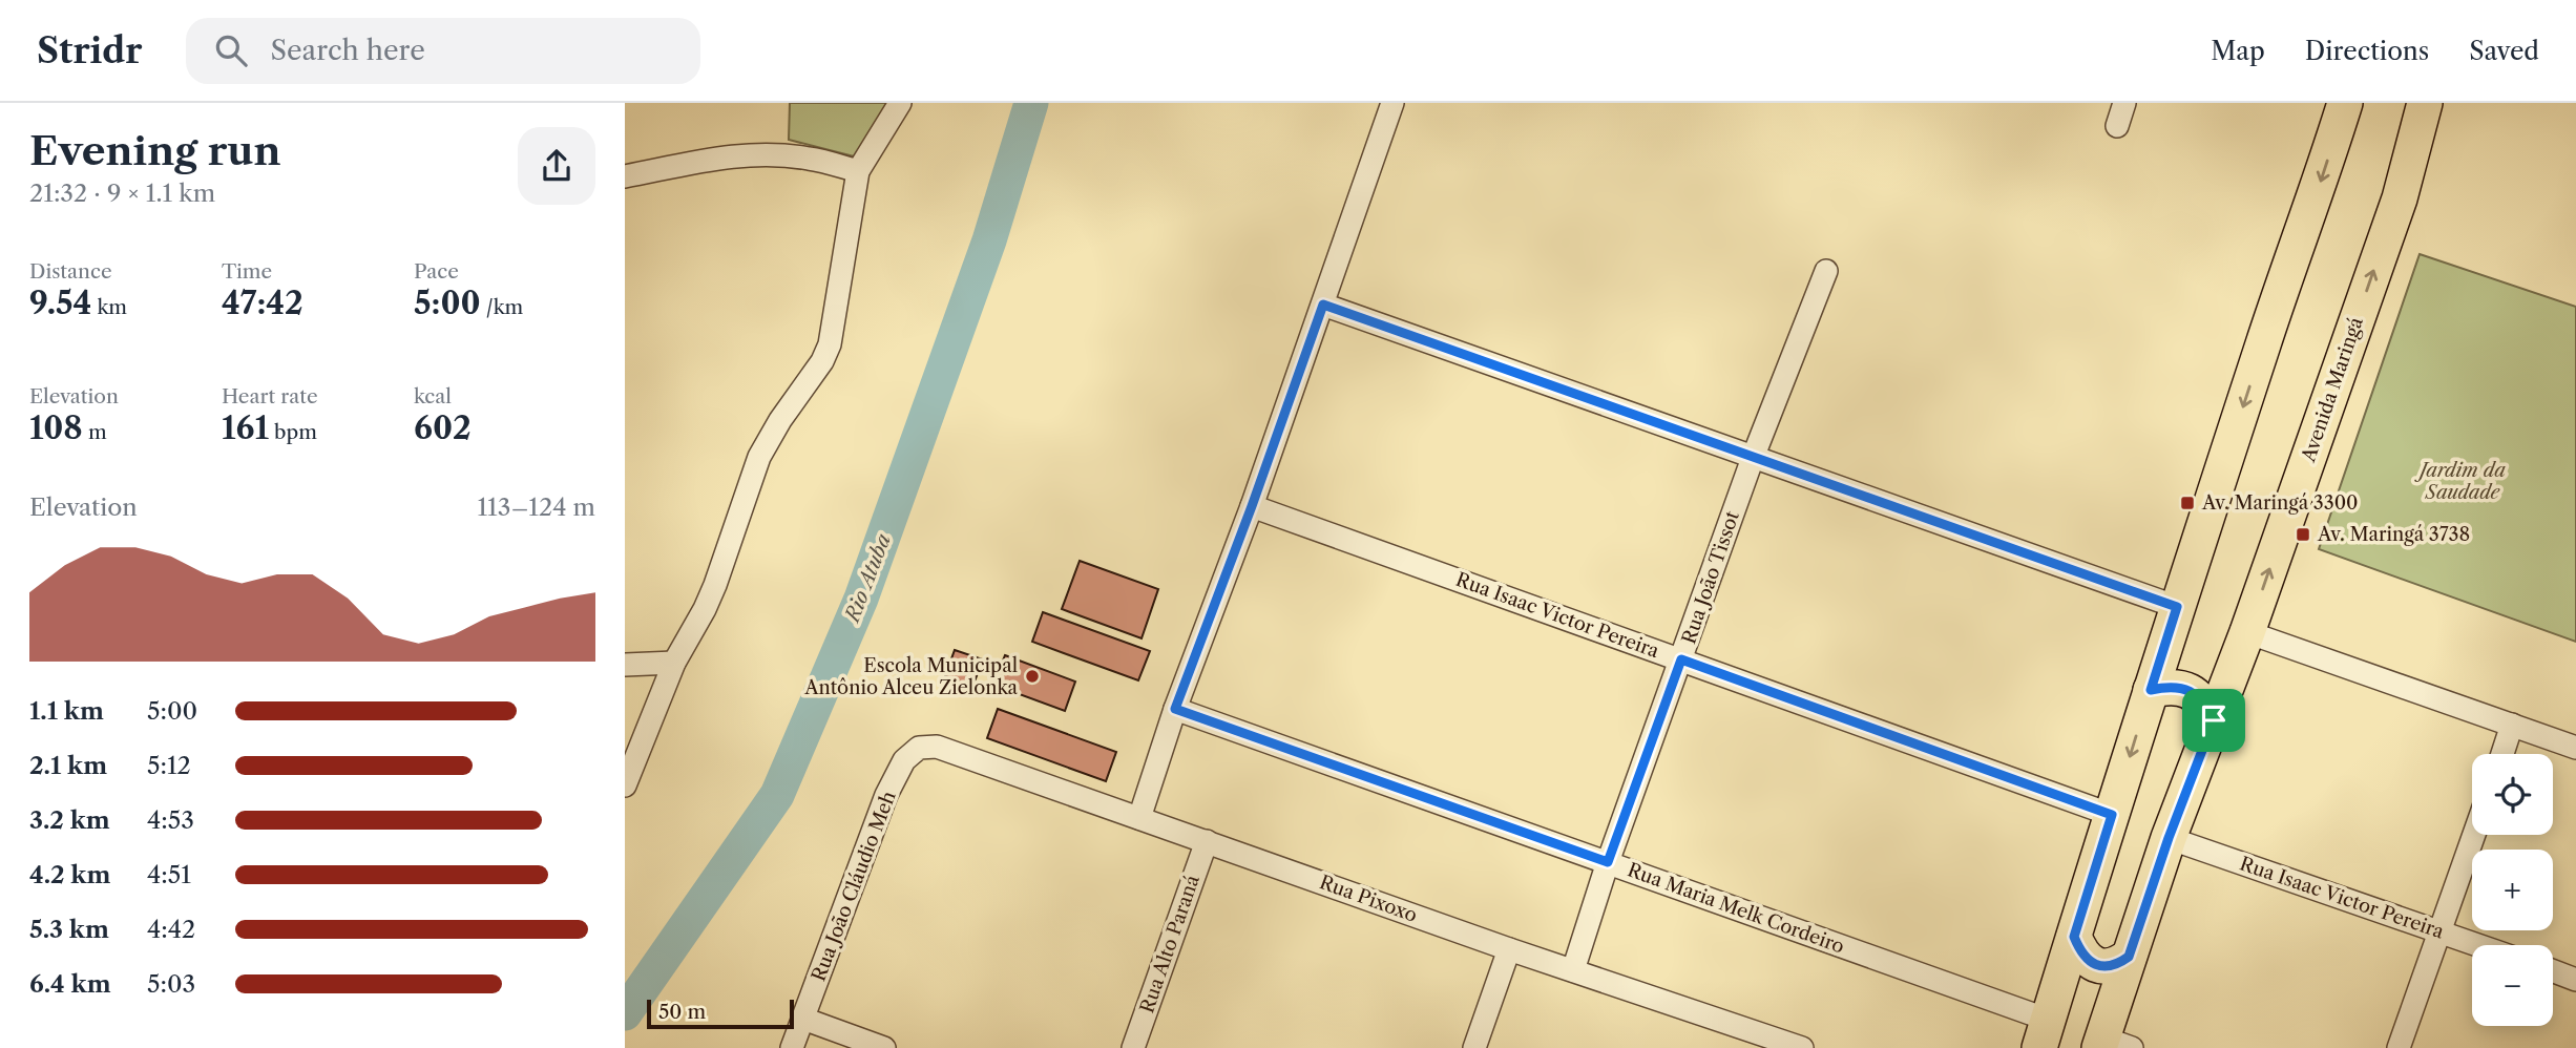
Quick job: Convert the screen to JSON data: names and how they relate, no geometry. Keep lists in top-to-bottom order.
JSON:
{
  "streets": {
    "main road": ["Avenida Maringá"],
    "street": [
      "Rua João Tissot",
      "Rua Isaac Victor Pereira",
      "Rua João Cláudio Meh",
      "Rua Pixoxo",
      "Rua Maria Melk Cordeiro",
      "Rua Alto Paraná"
    ]
  },
  "crossings": [
    ["Avenida Maringá", "Rua Isaac Victor Pereira"],
    ["Rua João Tissot", "Rua Isaac Victor Pereira"],
    ["Rua João Tissot", "Rua Pixoxo"],
    ["Rua João Tissot", "Rua Maria Melk Cordeiro"],
    ["Rua João Cláudio Meh", "Rua Pixoxo"],
    ["Rua Pixoxo", "Rua Alto Paraná"]
  ],
  "water": ["Rio Atuba"],
  "parks": ["Jardim da Saudade"],
  "places": {
    "transit": ["Av. Maringá 3300", "Av. Maringá 3738"],
    "other": ["Escola Municipal Antônio Alceu Zielonka"]
  },
  "scale_bar": "50 m",
  "page": {
    "header": "Stridr",
    "search": "Search here",
    "nav": ["Map", "Directions", "Saved"],
    "heading": ["Evening run", "21:32 · 9 × 1.1 km"],
    "stats": [
      ["Distance", "9.54 km"],
      ["Time", "47:42"],
      ["Pace", "5:00 /km"],
      ["Elevation", "108 m"],
      ["Heart rate", "161 bpm"],
      ["kcal", "602"]
    ],
    "chart": ["Elevation", "113–124 m"],
    "list": [
      {
        "name": "1.1 km",
        "note": "5:00"
      },
      {
        "name": "2.1 km",
        "note": "5:12"
      },
      {
        "name": "3.2 km",
        "note": "4:53"
      },
      {
        "name": "4.2 km",
        "note": "4:51"
      },
      {
        "name": "5.3 km",
        "note": "4:42"
      },
      {
        "name": "6.4 km",
        "note": "5:03"
      }
    ],
    "map_buttons": ["+", "−"],
    "scale": "50 m"
  }
}
